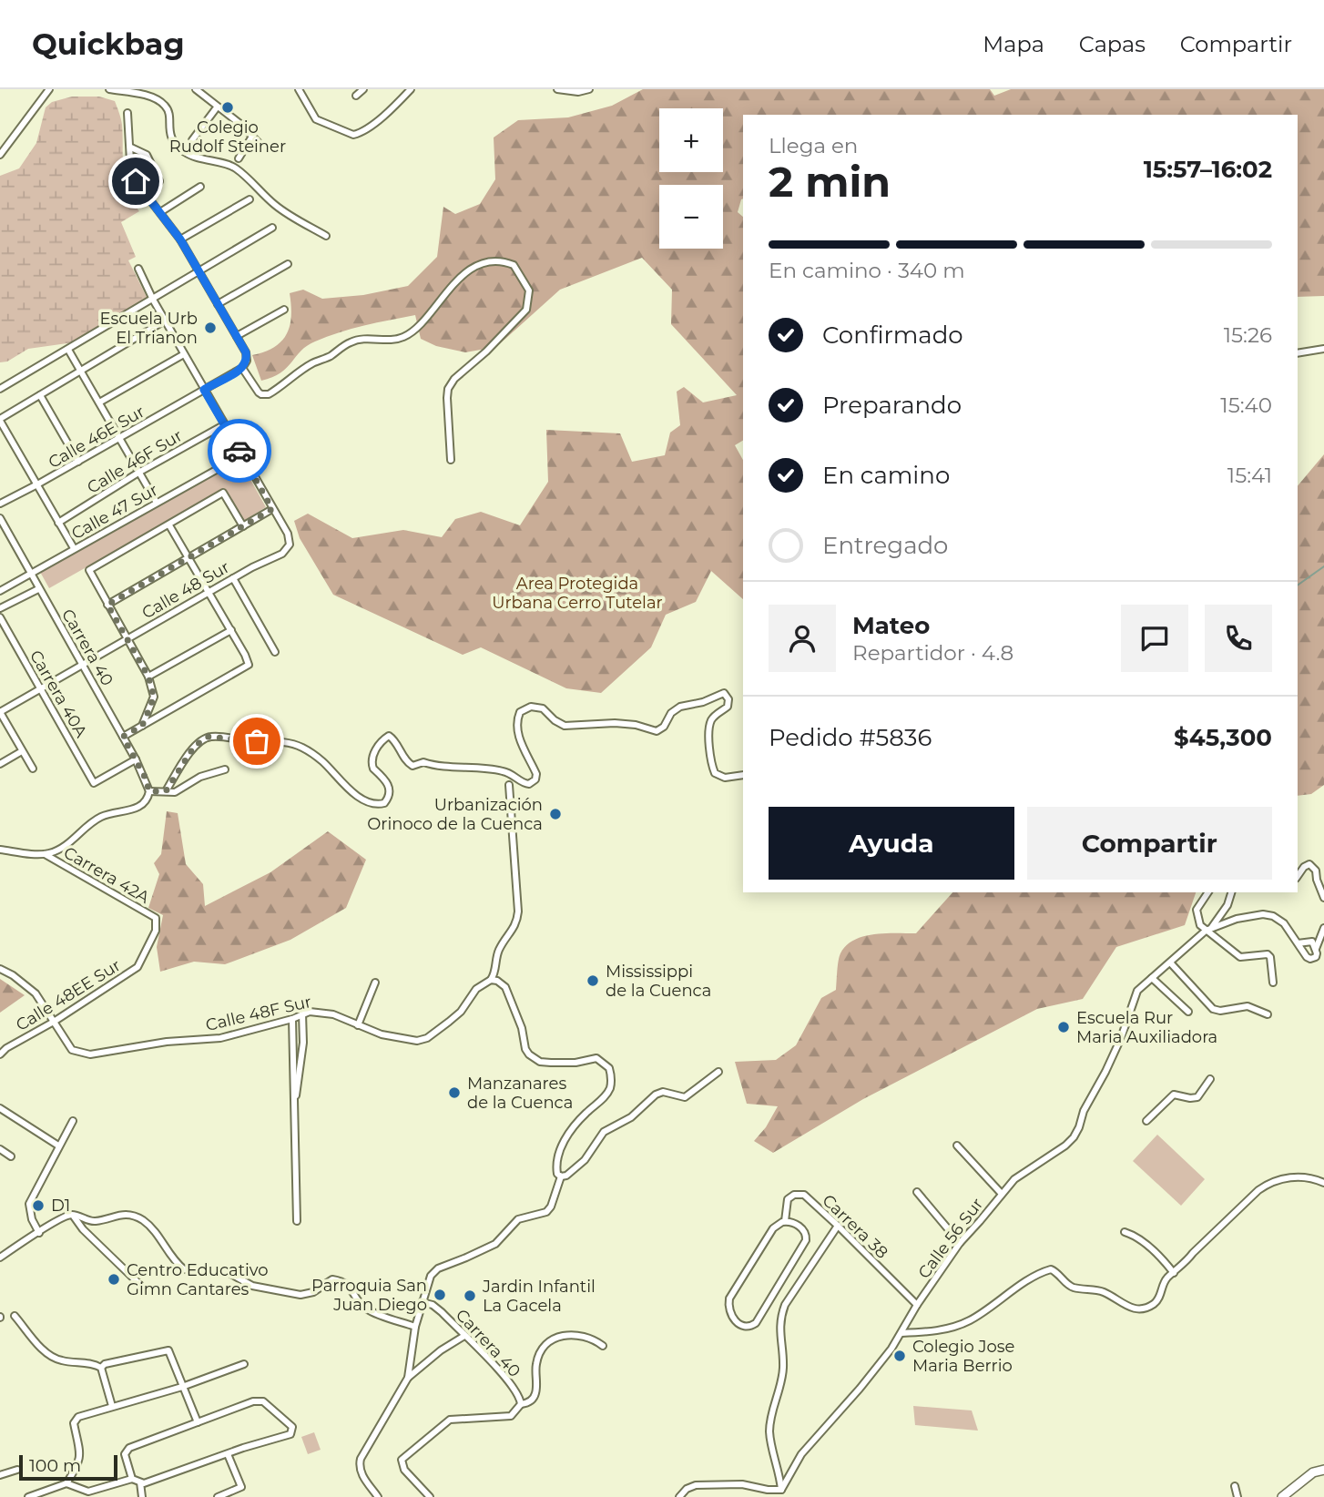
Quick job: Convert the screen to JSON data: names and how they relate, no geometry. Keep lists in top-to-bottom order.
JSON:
{
  "streets": {
    "street": [
      "Calle 46E Sur",
      "Calle 46F Sur",
      "Calle 47 Sur",
      "Calle 48 Sur",
      "Carrera 40",
      "Carrera 40A",
      "Carrera 42A",
      "Calle 48EE Sur",
      "Calle 48F Sur",
      "Carrera 38",
      "Calle 56 Sur"
    ]
  },
  "crossings": [
    ["Calle 47 Sur", "Carrera 40"],
    ["Calle 48 Sur", "Carrera 40"],
    ["Calle 48 Sur", "Carrera 40A"],
    ["Carrera 40", "Carrera 40A"],
    ["Carrera 42A", "Calle 48EE Sur"],
    ["Calle 48EE Sur", "Calle 48F Sur"],
    ["Carrera 38", "Calle 56 Sur"]
  ],
  "parks": ["Area Protegida Urbana Cerro Tutelar"],
  "places": [
    "Colegio Rudolf Steiner",
    "Escuela Urb El Trianon",
    "Urbanización Orinoco de la Cuenca",
    "Mississippi de la Cuenca",
    "Escuela Rur Maria Auxiliadora",
    "Manzanares de la Cuenca",
    "D1",
    "Centro Educativo Gimn Cantares",
    "Parroquia San Juan Diego",
    "Jardin Infantil La Gacela",
    "Colegio Jose Maria Berrio"
  ],
  "scale_bar": "100 m",
  "page": {
    "header": "Quickbag",
    "nav": ["Mapa", "Capas", "Compartir"],
    "map_buttons": ["+", "−"],
    "heading": ["2 min", "Llega en", "15:57–16:02"],
    "panel": [
      "Mateo",
      "Repartidor · 4.8",
      "Pedido #5836",
      "$45,300"
    ],
    "bar": "En camino · 340 m",
    "list": [
      ["Confirmado", "15:26"],
      ["Preparando", "15:40"],
      ["En camino", "15:41"],
      "Entregado"
    ],
    "buttons": ["Ayuda", "Compartir"],
    "scale": "100 m"
  }
}
